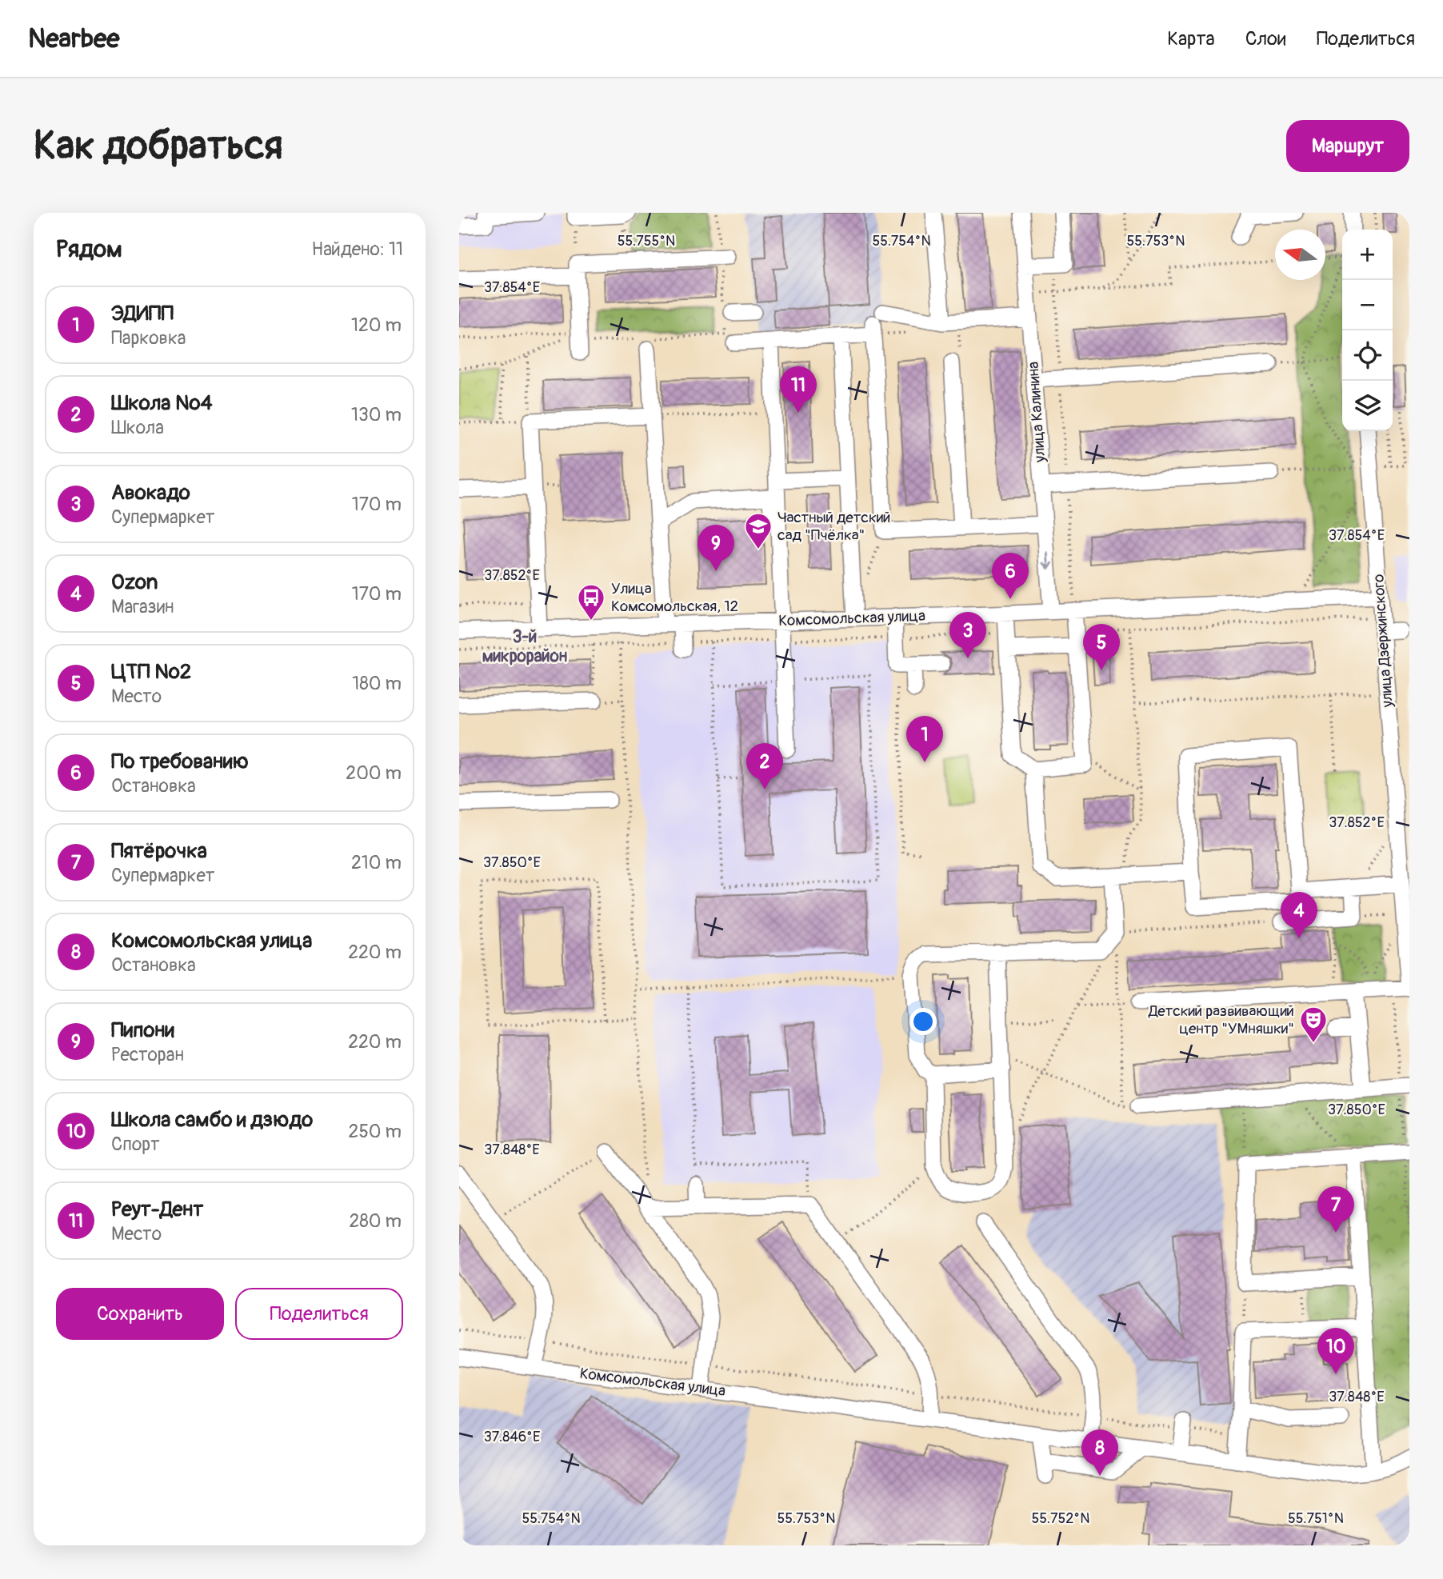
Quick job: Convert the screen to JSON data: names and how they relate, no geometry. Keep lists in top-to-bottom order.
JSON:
{
  "streets": {
    "street": ["улица Калинина", "Комсомольская улица", "улица Дзержинского"]
  },
  "crossings": [
    ["улица Калинина", "Комсомольская улица"],
    ["Комсомольская улица", "улица Дзержинского"]
  ],
  "districts": ["3-й микрорайон"],
  "places": {
    "school or university": ["Частный детский сад \"Пчёлка\""],
    "bus stop": ["Улица Комсомольская, 12"],
    "theatre": ["Детский развивающий центр \"УМняшки\""]
  },
  "north": "left",
  "page": {
    "header": "Nearbee",
    "nav": ["Карта", "Слои", "Поделиться"],
    "buttons": [
      "Маршрут",
      ["Сохранить", "Поделиться"]
    ],
    "title": "Как добраться",
    "heading": ["Рядом", "Найдено: 11"],
    "map_buttons": ["+", "−"],
    "list": [
      {
        "mark": "1",
        "name": "ЭДИПП",
        "note": "Парковка",
        "value": "120 m"
      },
      {
        "mark": "2",
        "name": "Школа №4",
        "note": "Школа",
        "value": "130 m"
      },
      {
        "mark": "3",
        "name": "Авокадо",
        "note": "Супермаркет",
        "value": "170 m"
      },
      {
        "mark": "4",
        "name": "Ozon",
        "note": "Магазин",
        "value": "170 m"
      },
      {
        "mark": "5",
        "name": "ЦТП №2",
        "note": "Место",
        "value": "180 m"
      },
      {
        "mark": "6",
        "name": "По требованию",
        "note": "Остановка",
        "value": "200 m"
      },
      {
        "mark": "7",
        "name": "Пятёрочка",
        "note": "Супермаркет",
        "value": "210 m"
      },
      {
        "mark": "8",
        "name": "Комсомольская улица",
        "note": "Остановка",
        "value": "220 m"
      },
      {
        "mark": "9",
        "name": "Пипони",
        "note": "Ресторан",
        "value": "220 m"
      },
      {
        "mark": "10",
        "name": "Школа самбо и дзюдо",
        "note": "Спорт",
        "value": "250 m"
      },
      {
        "mark": "11",
        "name": "Реут-Дент",
        "note": "Место",
        "value": "280 m"
      }
    ],
    "pins": [
      "11",
      "9",
      "6",
      "3",
      "5",
      "1",
      "2",
      "4",
      "7",
      "10",
      "8"
    ]
  },
  "coordinates": [
    "55.754°N",
    "55.753°N",
    "55.755°N",
    "37.854°E",
    "37.852°E",
    "37.850°E",
    "37.848°E",
    "37.846°E",
    "55.752°N",
    "55.751°N"
  ]
}
